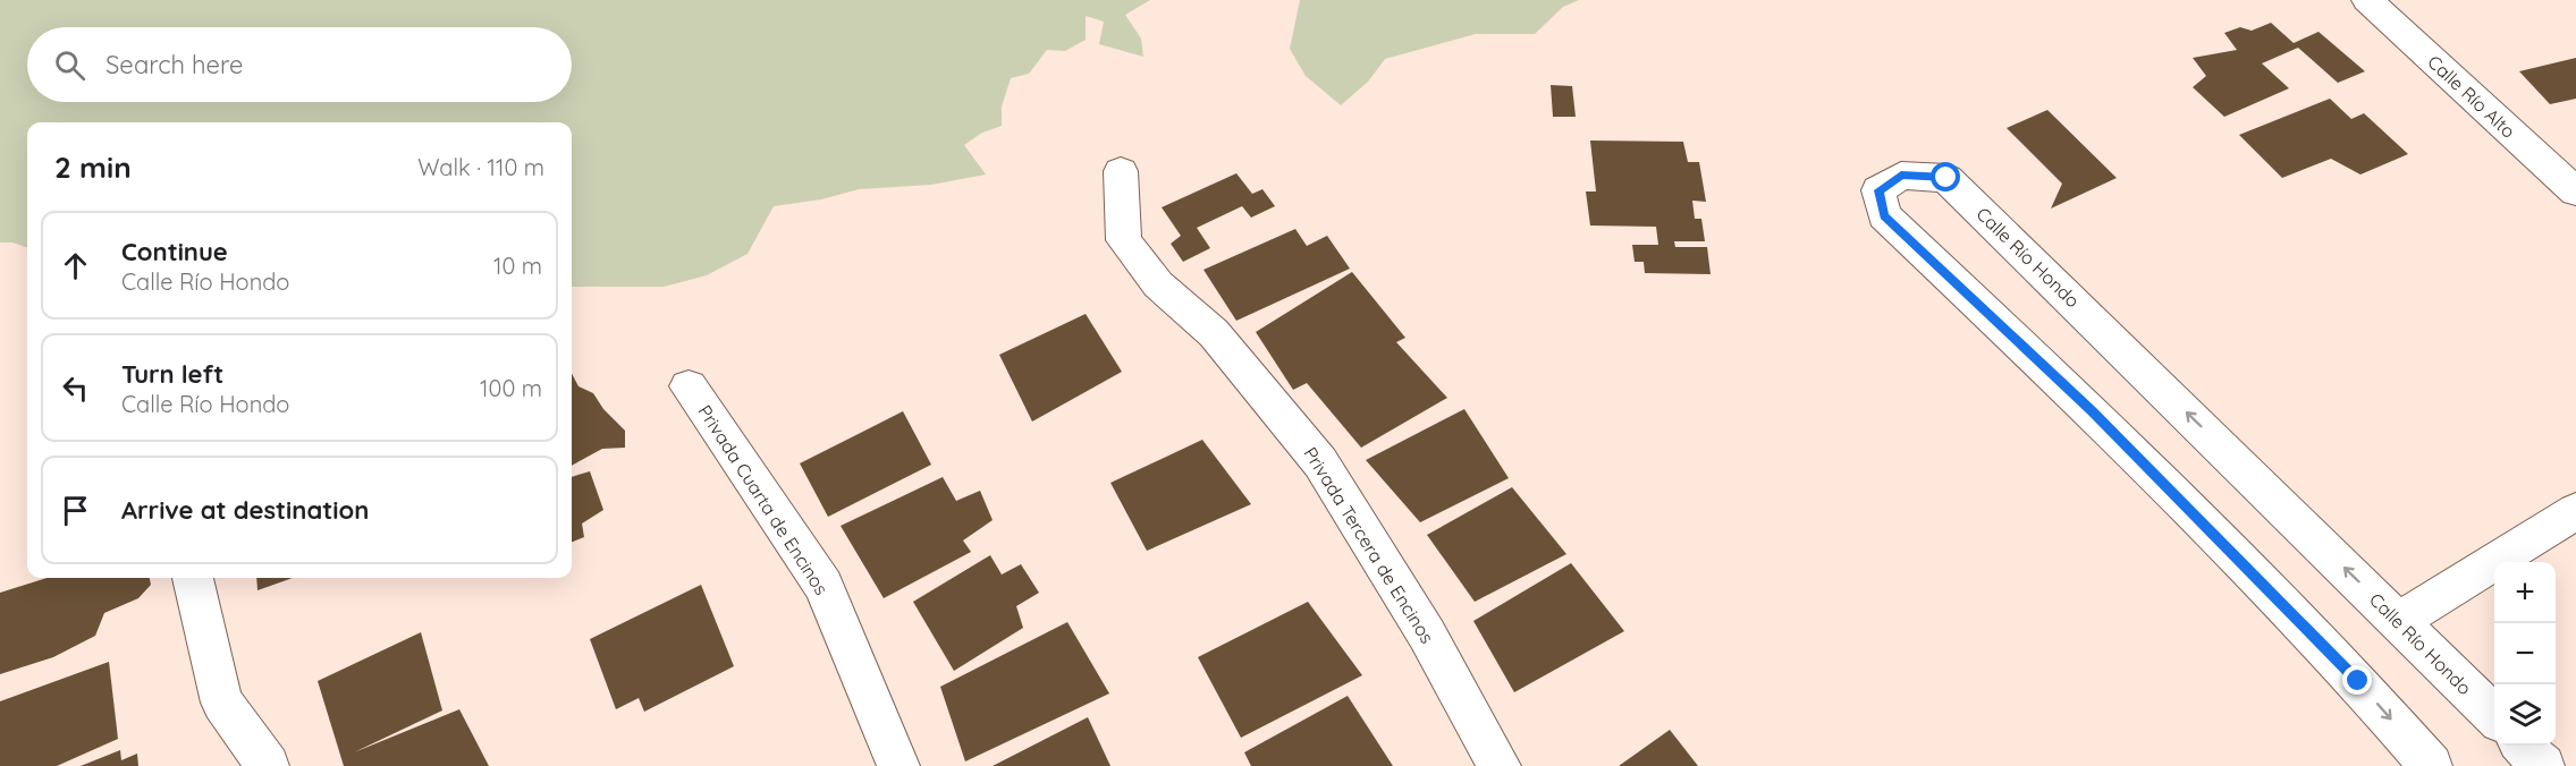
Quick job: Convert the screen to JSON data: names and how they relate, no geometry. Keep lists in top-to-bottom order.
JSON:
{
  "streets": {
    "street": [
      "Calle Río Alto",
      "Calle Río Hondo",
      "Privada Cuarta de Encinos",
      "Privada Tercera de Encinos"
    ]
  },
  "page": {
    "search": "Search here",
    "heading": ["2 min", "Walk · 110 m"],
    "list": [
      ["Continue", "Calle Río Hondo", "10 m"],
      ["Turn left", "Calle Río Hondo", "100 m"],
      "Arrive at destination"
    ],
    "map_buttons": ["+", "−"]
  }
}
